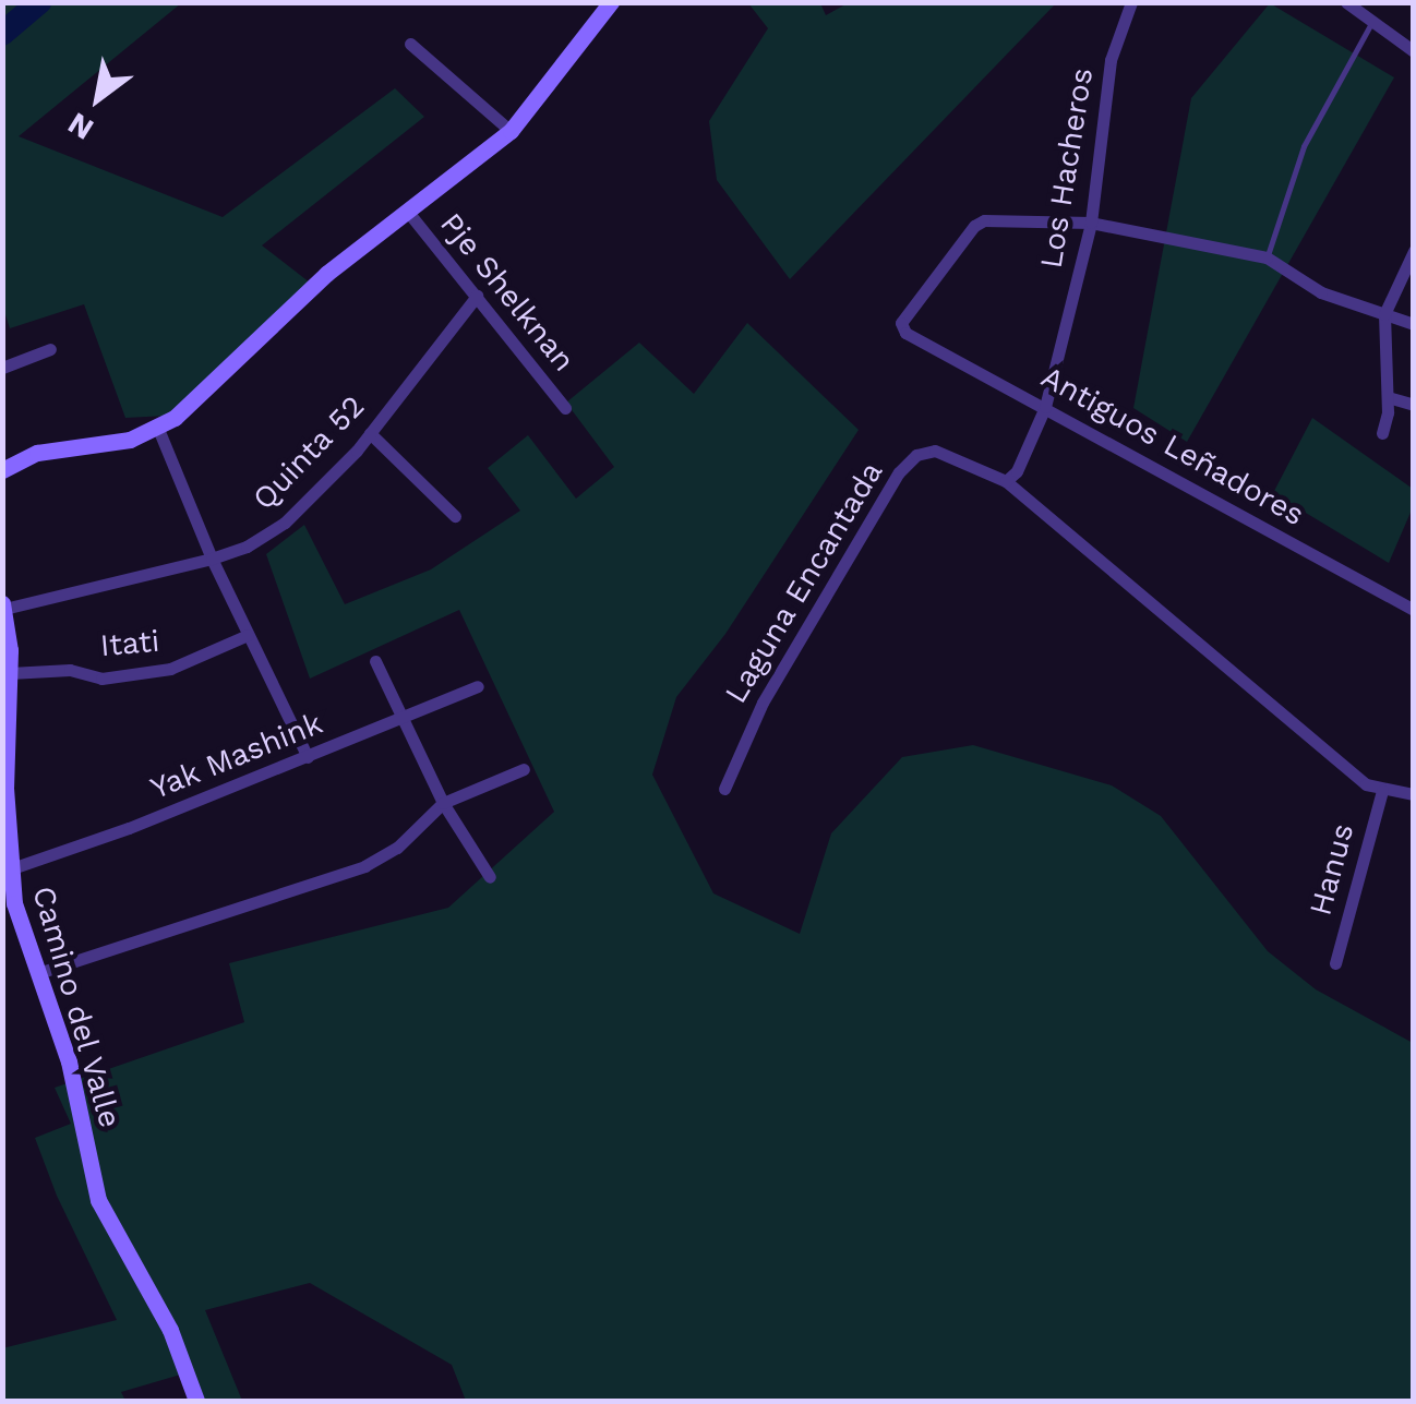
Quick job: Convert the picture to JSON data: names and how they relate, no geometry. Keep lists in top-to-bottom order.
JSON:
{
  "streets": {
    "street": [
      "Los Hacheros",
      "Pje Shelknan",
      "Antiguos Leñadores",
      "Quinta 52",
      "Laguna Encantada",
      "Itati",
      "Yak Mashink",
      "Hanus",
      "Camino del Valle"
    ]
  },
  "crossings": [
    ["Los Hacheros", "Antiguos Leñadores"],
    ["Pje Shelknan", "Quinta 52"],
    ["Quinta 52", "Camino del Valle"],
    ["Itati", "Camino del Valle"],
    ["Yak Mashink", "Camino del Valle"]
  ],
  "north": "bottom left"
}
